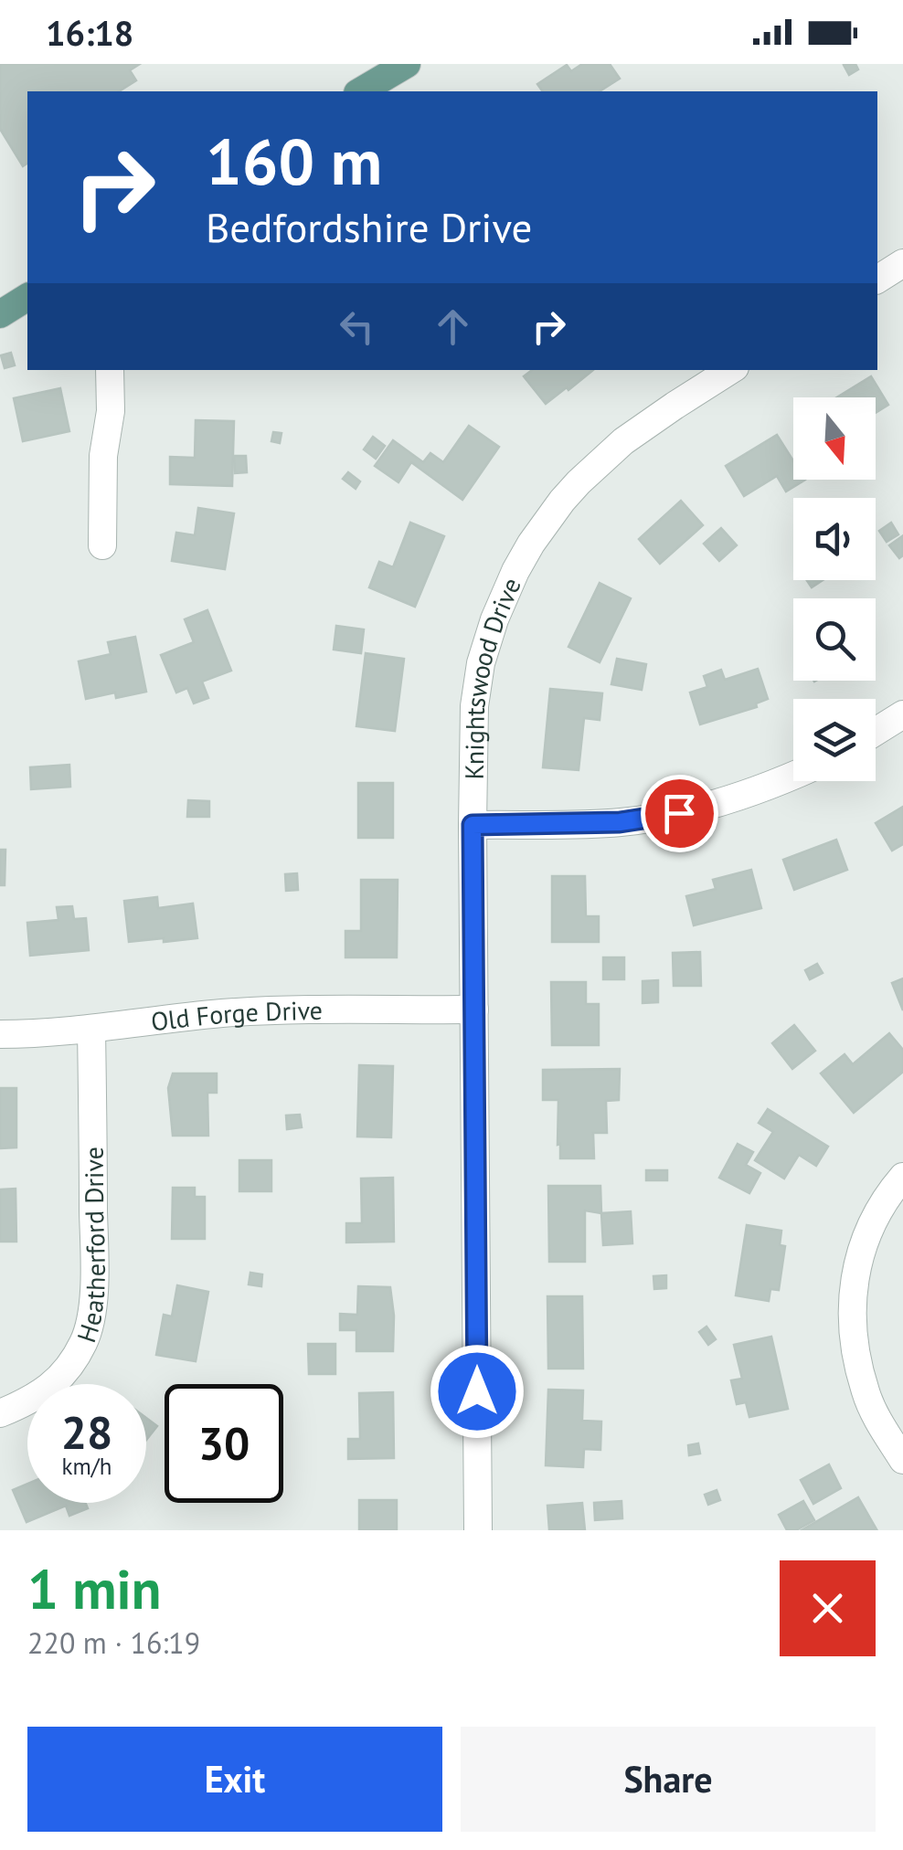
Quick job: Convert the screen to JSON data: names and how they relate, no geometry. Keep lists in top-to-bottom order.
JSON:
{
  "streets": {
    "street": ["Knightswood Drive", "Old Forge Drive", "Heatherford Drive"]
  },
  "crossings": [
    ["Knightswood Drive", "Old Forge Drive"],
    ["Old Forge Drive", "Heatherford Drive"]
  ],
  "north": "bottom",
  "page": {
    "status": "16:18",
    "turn": ["160 m", "Bedfordshire Drive"],
    "speed": "28 km/h",
    "limit": "30",
    "heading": ["1 min", "220 m · 16:19"],
    "buttons": ["Exit", "Share"]
  }
}
